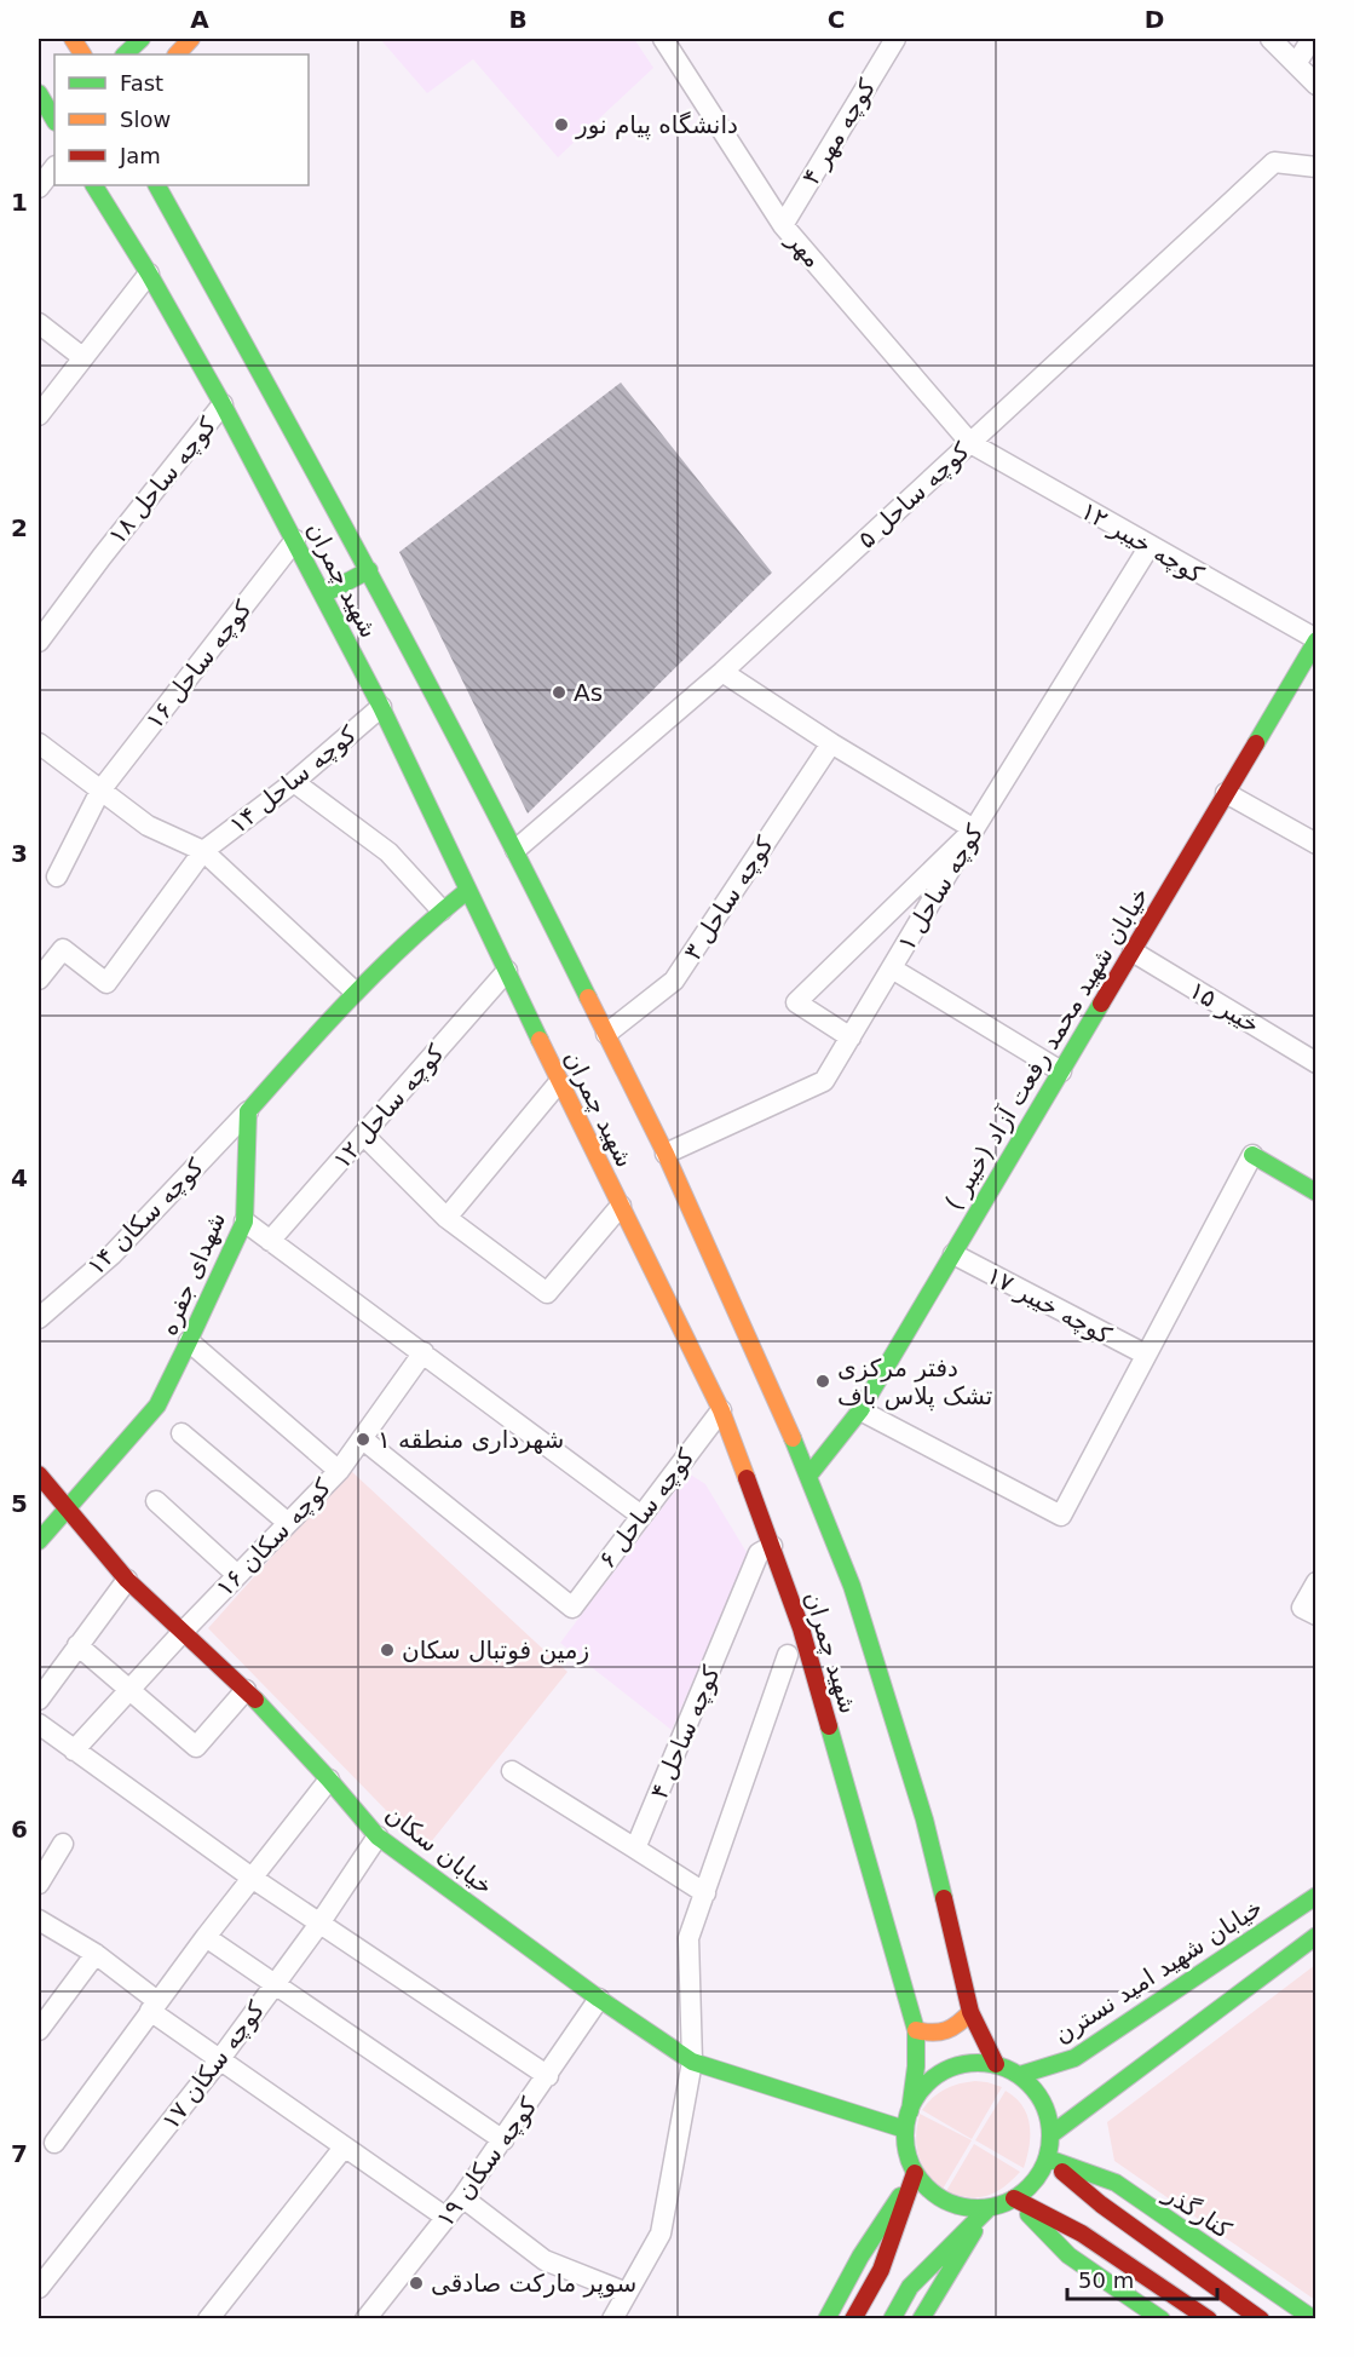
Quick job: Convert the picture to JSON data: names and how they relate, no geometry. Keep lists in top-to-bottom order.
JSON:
{
  "streets": {
    "street": [
      "کوچه مهر ۴",
      "مهر",
      "کوچه ساحل ۱۸",
      "کوچه ساحل ۵",
      "کوچه خیبر ۱۲",
      "شهید چمران",
      "کوچه ساحل ۱۶",
      "کوچه ساحل ۱۴",
      "کوچه ساحل ۱",
      "کوچه ساحل ۳",
      "خیبر ۱۵",
      "( خیبر) خیابان شهید محمد رفعت آزاد",
      "کوچه ساحل ۱۲",
      "کوچه سکان ۱۴",
      "شهدای جفره",
      "کوچه خیبر ۱۷",
      "کوچه ساحل ۶",
      "کوچه سکان ۱۶",
      "کوچه ساحل ۴",
      "خیابان سکان",
      "خیابان شهید امید نسترن",
      "کوچه سکان ۱۷",
      "کوچه سکان ۱۹",
      "کنارگذر"
    ]
  },
  "crossings": [
    ["کوچه مهر ۴", "مهر"],
    ["مهر", "کوچه ساحل ۵"],
    ["مهر", "کوچه خیبر ۱۲"],
    ["کوچه ساحل ۱۸", "شهید چمران"],
    ["کوچه ساحل ۵", "کوچه خیبر ۱۲"],
    ["کوچه ساحل ۵", "شهید چمران"],
    ["کوچه خیبر ۱۲", "کوچه ساحل ۱"],
    ["کوچه خیبر ۱۲", "( خیبر) خیابان شهید محمد رفعت آزاد"],
    ["شهید چمران", "کوچه ساحل ۱۶"],
    ["شهید چمران", "کوچه ساحل ۱۴"],
    ["شهید چمران", "کوچه ساحل ۱"],
    ["شهید چمران", "کوچه ساحل ۳"],
    ["شهید چمران", "( خیبر) خیابان شهید محمد رفعت آزاد"],
    ["شهید چمران", "کوچه ساحل ۱۲"],
    ["شهید چمران", "کوچه ساحل ۶"],
    ["شهید چمران", "کوچه ساحل ۴"],
    ["شهید چمران", "خیابان سکان"],
    ["شهید چمران", "خیابان شهید امید نسترن"],
    ["شهید چمران", "کنارگذر"],
    ["خیبر ۱۵", "( خیبر) خیابان شهید محمد رفعت آزاد"],
    ["( خیبر) خیابان شهید محمد رفعت آزاد", "کوچه خیبر ۱۷"],
    ["کوچه سکان ۱۴", "شهدای جفره"],
    ["شهدای جفره", "خیابان سکان"],
    ["کوچه ساحل ۶", "کوچه سکان ۱۶"],
    ["کوچه سکان ۱۶", "خیابان سکان"],
    ["خیابان سکان", "خیابان شهید امید نسترن"],
    ["خیابان سکان", "کوچه سکان ۱۷"],
    ["خیابان سکان", "کوچه سکان ۱۹"],
    ["خیابان سکان", "کنارگذر"],
    ["خیابان شهید امید نسترن", "کنارگذر"]
  ],
  "places": [
    "دانشگاه پیام نور",
    "As",
    "دفتر مرکزی تشک پلاس باف",
    "شهرداری منطقه ١",
    "زمین فوتبال سکان",
    "سوپر مارکت صادقی"
  ],
  "legend": ["Fast", "Slow", "Jam"],
  "scale_bar": "50 m",
  "grid": {
    "columns": [
      "A",
      "B",
      "C",
      "D"
    ],
    "rows": [
      "1",
      "2",
      "3",
      "4",
      "5",
      "6",
      "7"
    ]
  }
}
